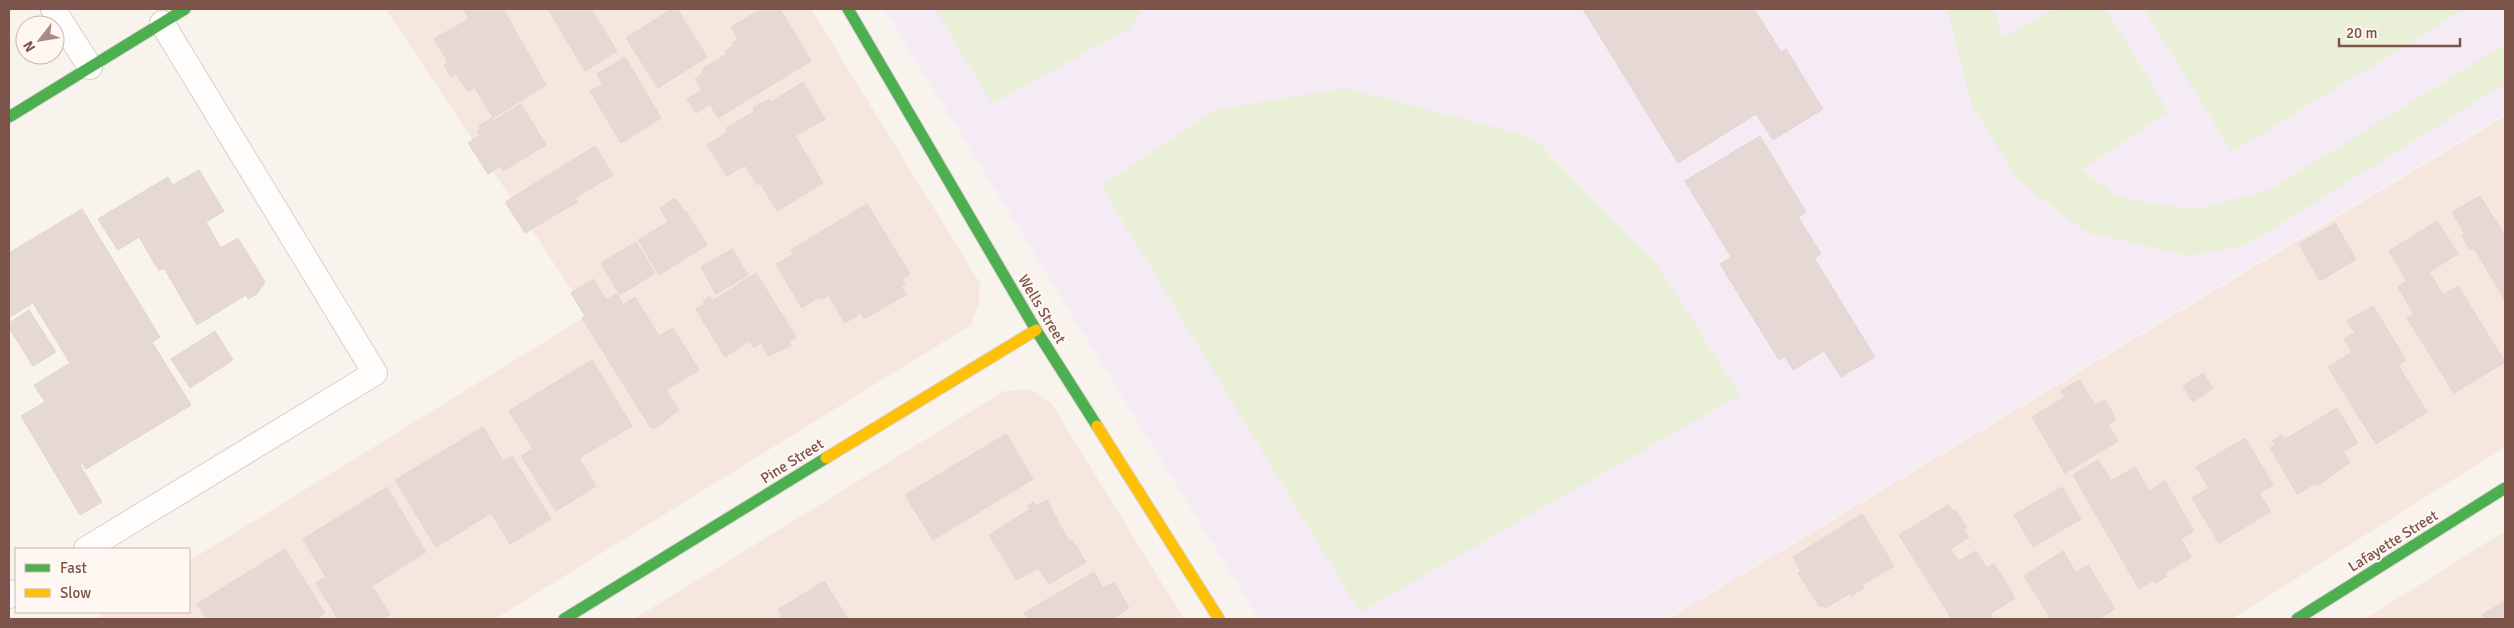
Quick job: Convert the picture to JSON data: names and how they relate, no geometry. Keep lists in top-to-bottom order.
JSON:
{
  "streets": {
    "street": ["Wells Street", "Pine Street", "Lafayette Street"]
  },
  "crossings": [
    ["Wells Street", "Pine Street"]
  ],
  "legend": ["Fast", "Slow"],
  "scale_bar": "20 m",
  "north": "bottom left"
}
